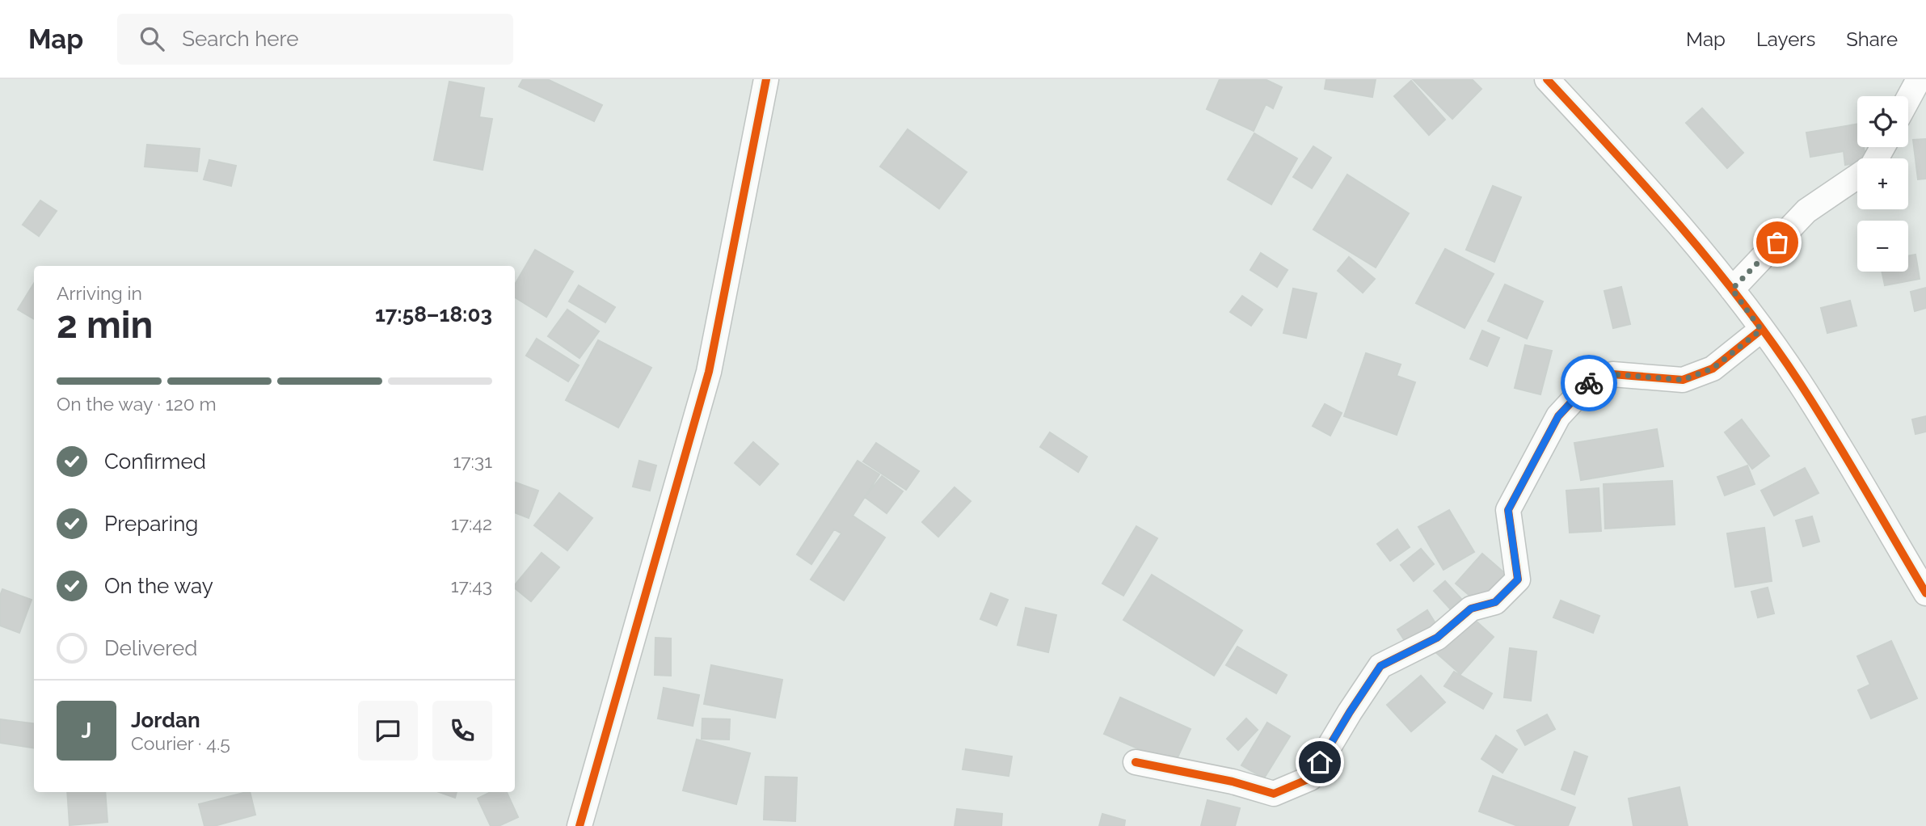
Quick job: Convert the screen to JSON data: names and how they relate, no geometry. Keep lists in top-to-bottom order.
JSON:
{
  "page": {
    "header": "Map",
    "search": "Search here",
    "nav": ["Map", "Layers", "Share"],
    "map_buttons": ["+", "−"],
    "heading": ["2 min", "Arriving in", "17:58–18:03"],
    "panel": ["Jordan", "Courier · 4.5"],
    "bar": "On the way · 120 m",
    "list": [
      ["Confirmed", "17:31"],
      ["Preparing", "17:42"],
      ["On the way", "17:43"],
      "Delivered"
    ],
    "round": "J"
  }
}
